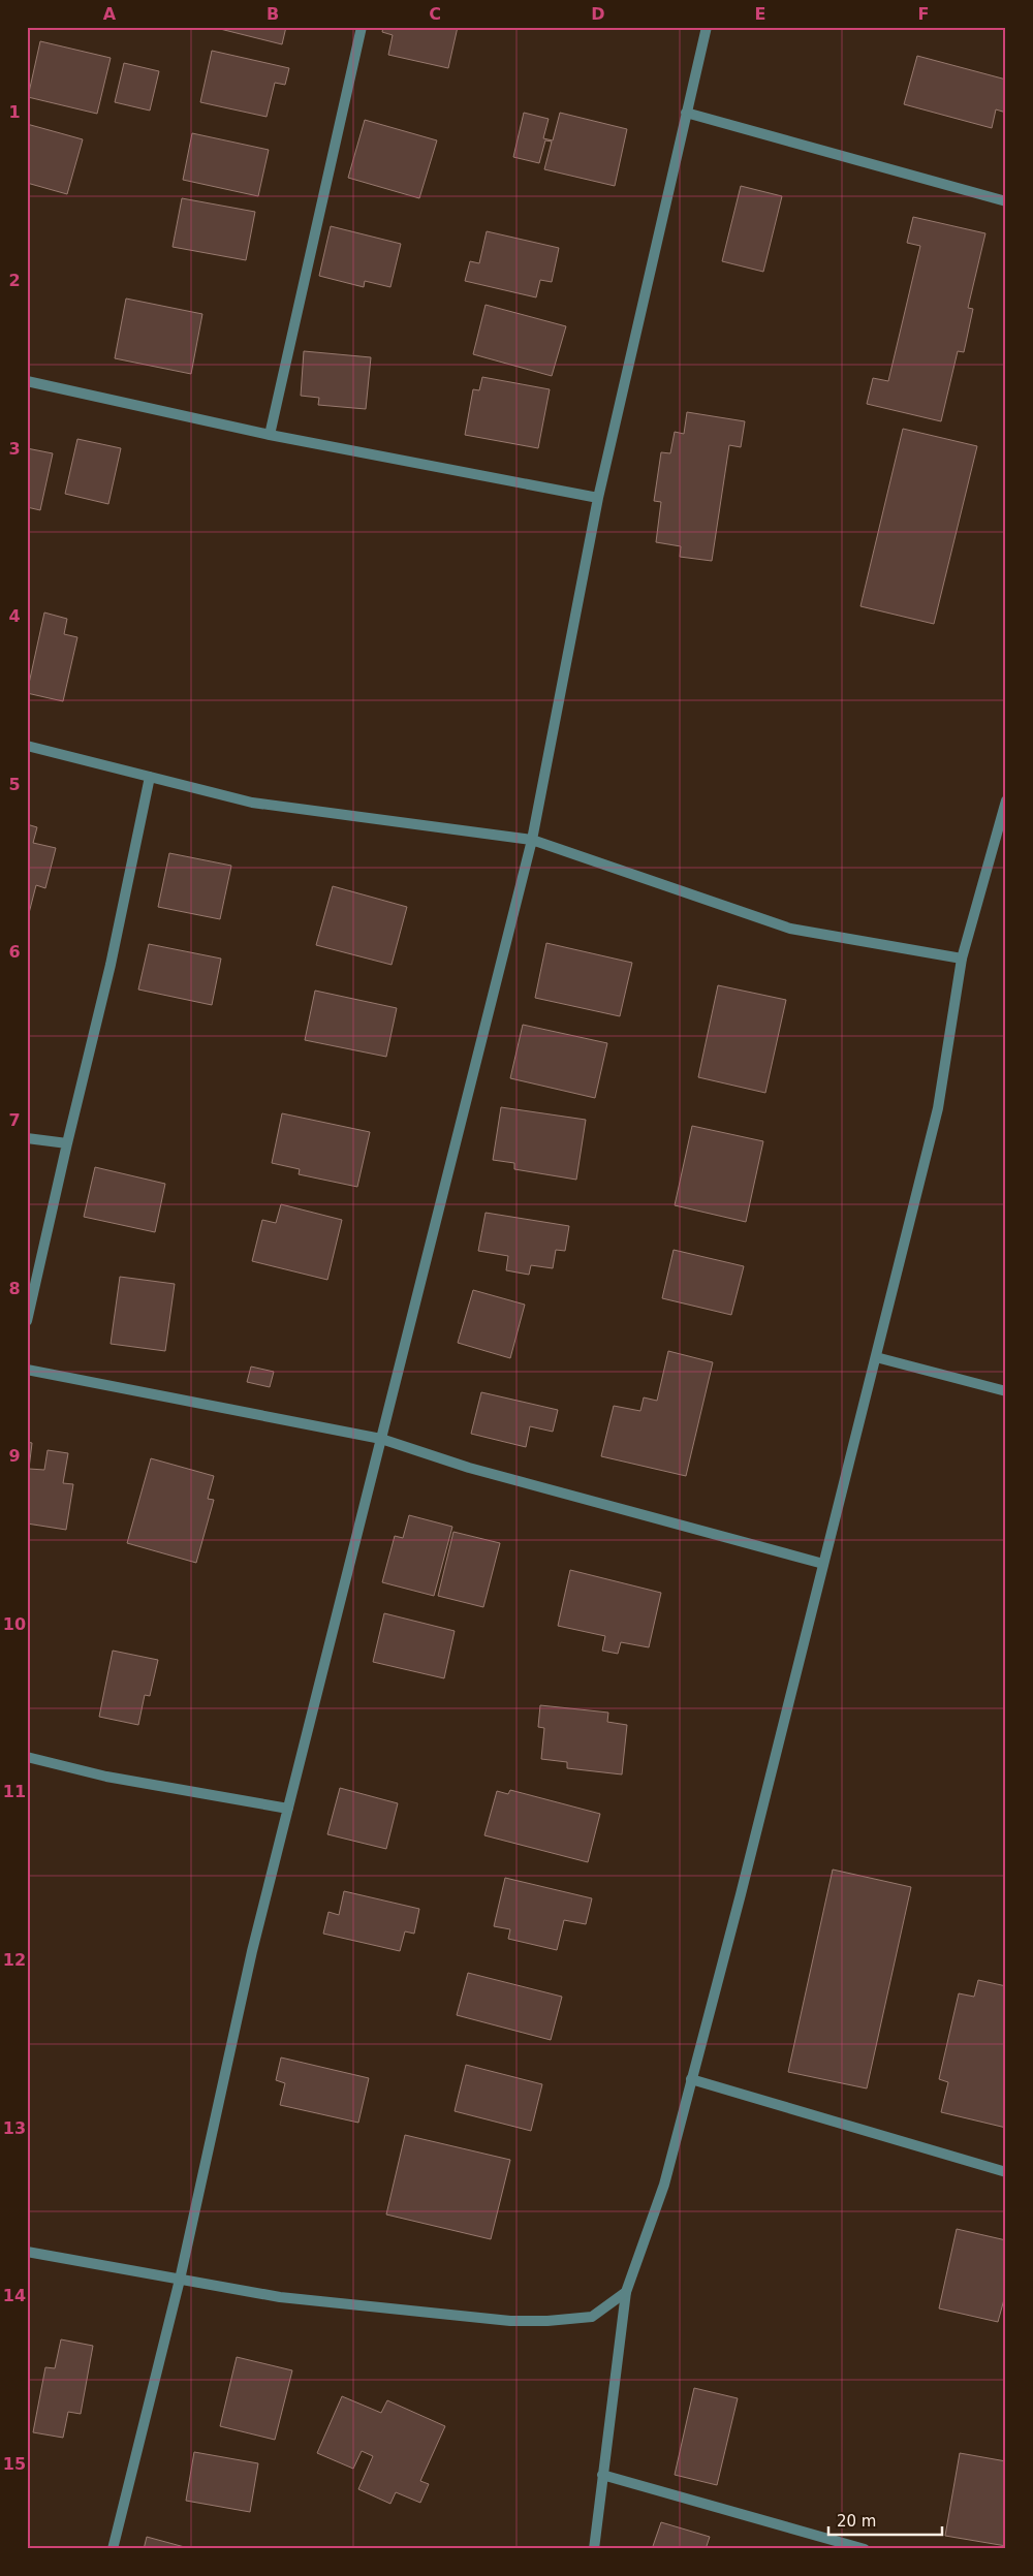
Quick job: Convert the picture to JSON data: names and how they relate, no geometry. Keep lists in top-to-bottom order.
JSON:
{
  "scale_bar": "20 m",
  "grid": {
    "columns": [
      "A",
      "B",
      "C",
      "D",
      "E",
      "F"
    ],
    "rows": [
      "1",
      "2",
      "3",
      "4",
      "5",
      "6",
      "7",
      "8",
      "9",
      "10",
      "11",
      "12",
      "13",
      "14",
      "15"
    ]
  }
}
